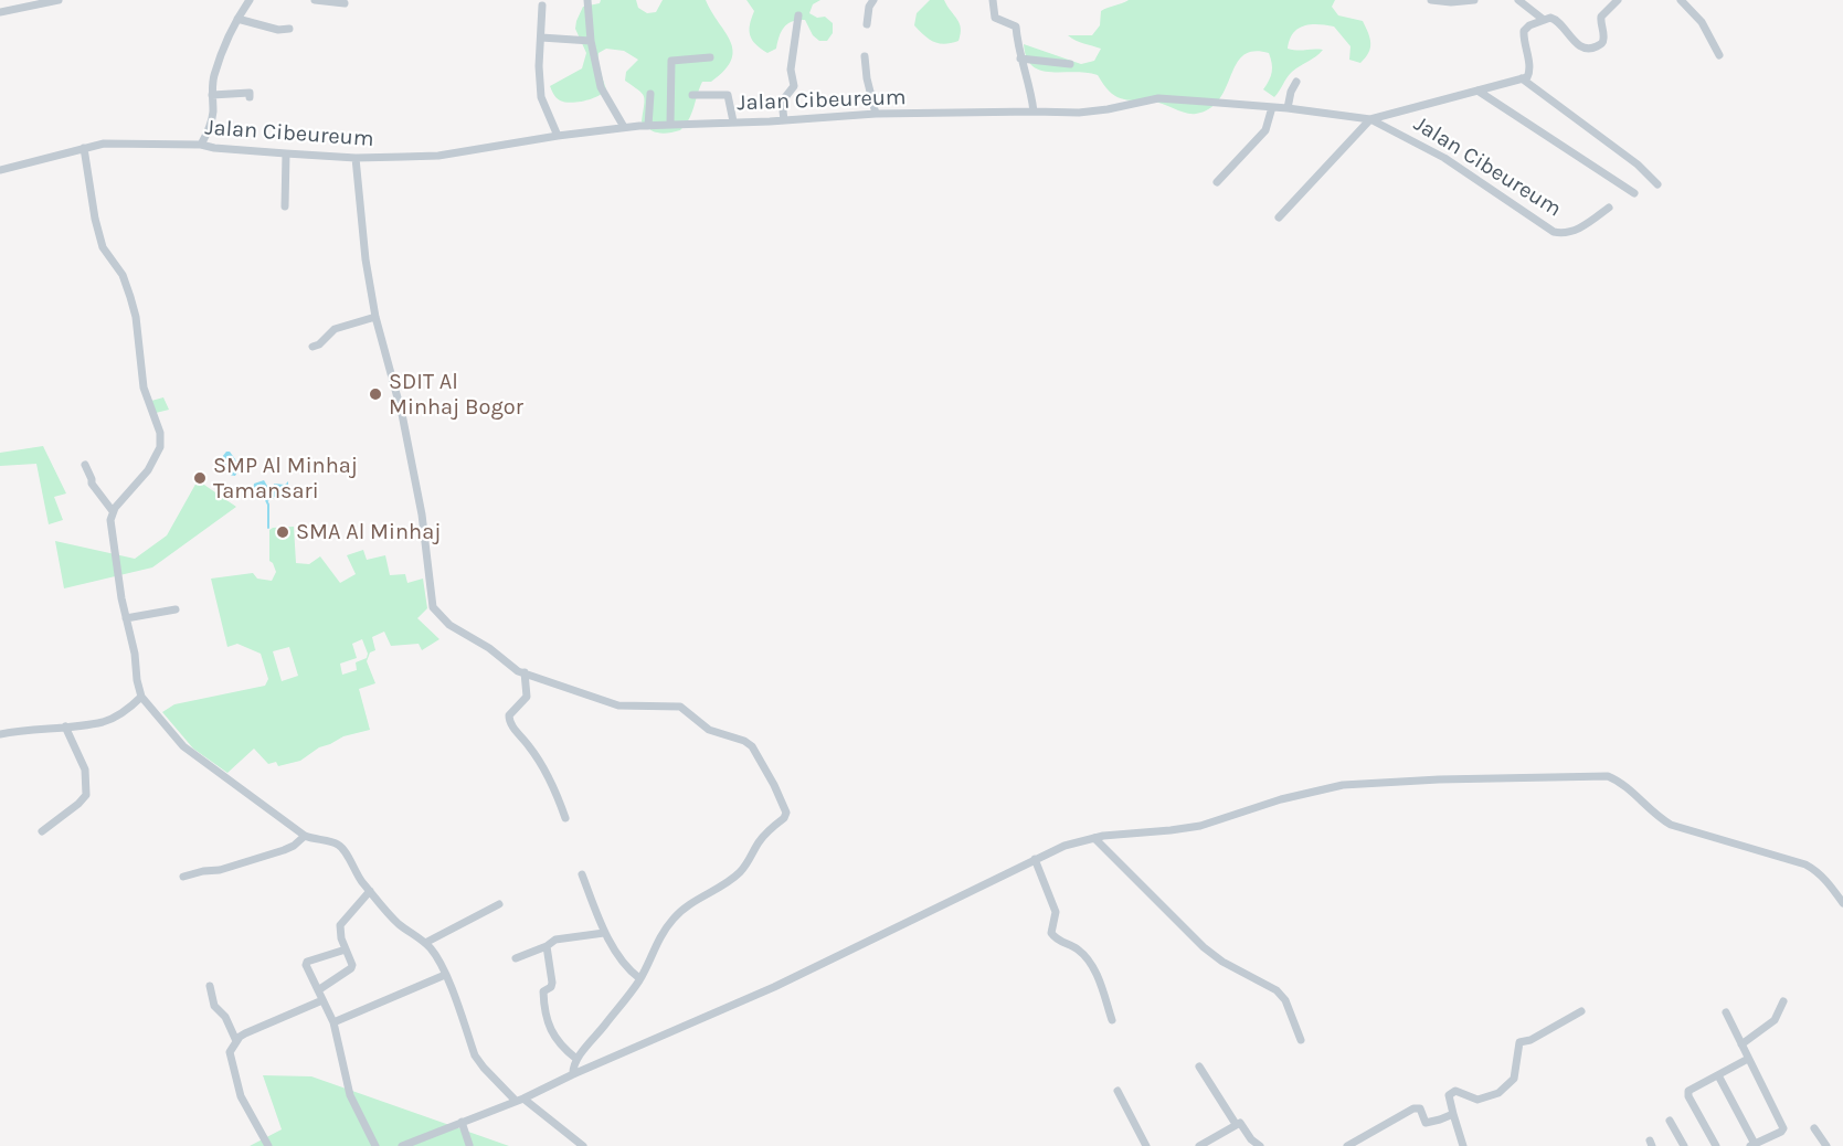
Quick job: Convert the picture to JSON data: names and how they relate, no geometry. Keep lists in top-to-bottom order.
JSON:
{
  "streets": {
    "street": ["Jalan Cibeureum"]
  },
  "places": ["SDIT Al Minhaj Bogor", "SMP Al Minhaj Tamansari", "SMA Al Minhaj"]
}
